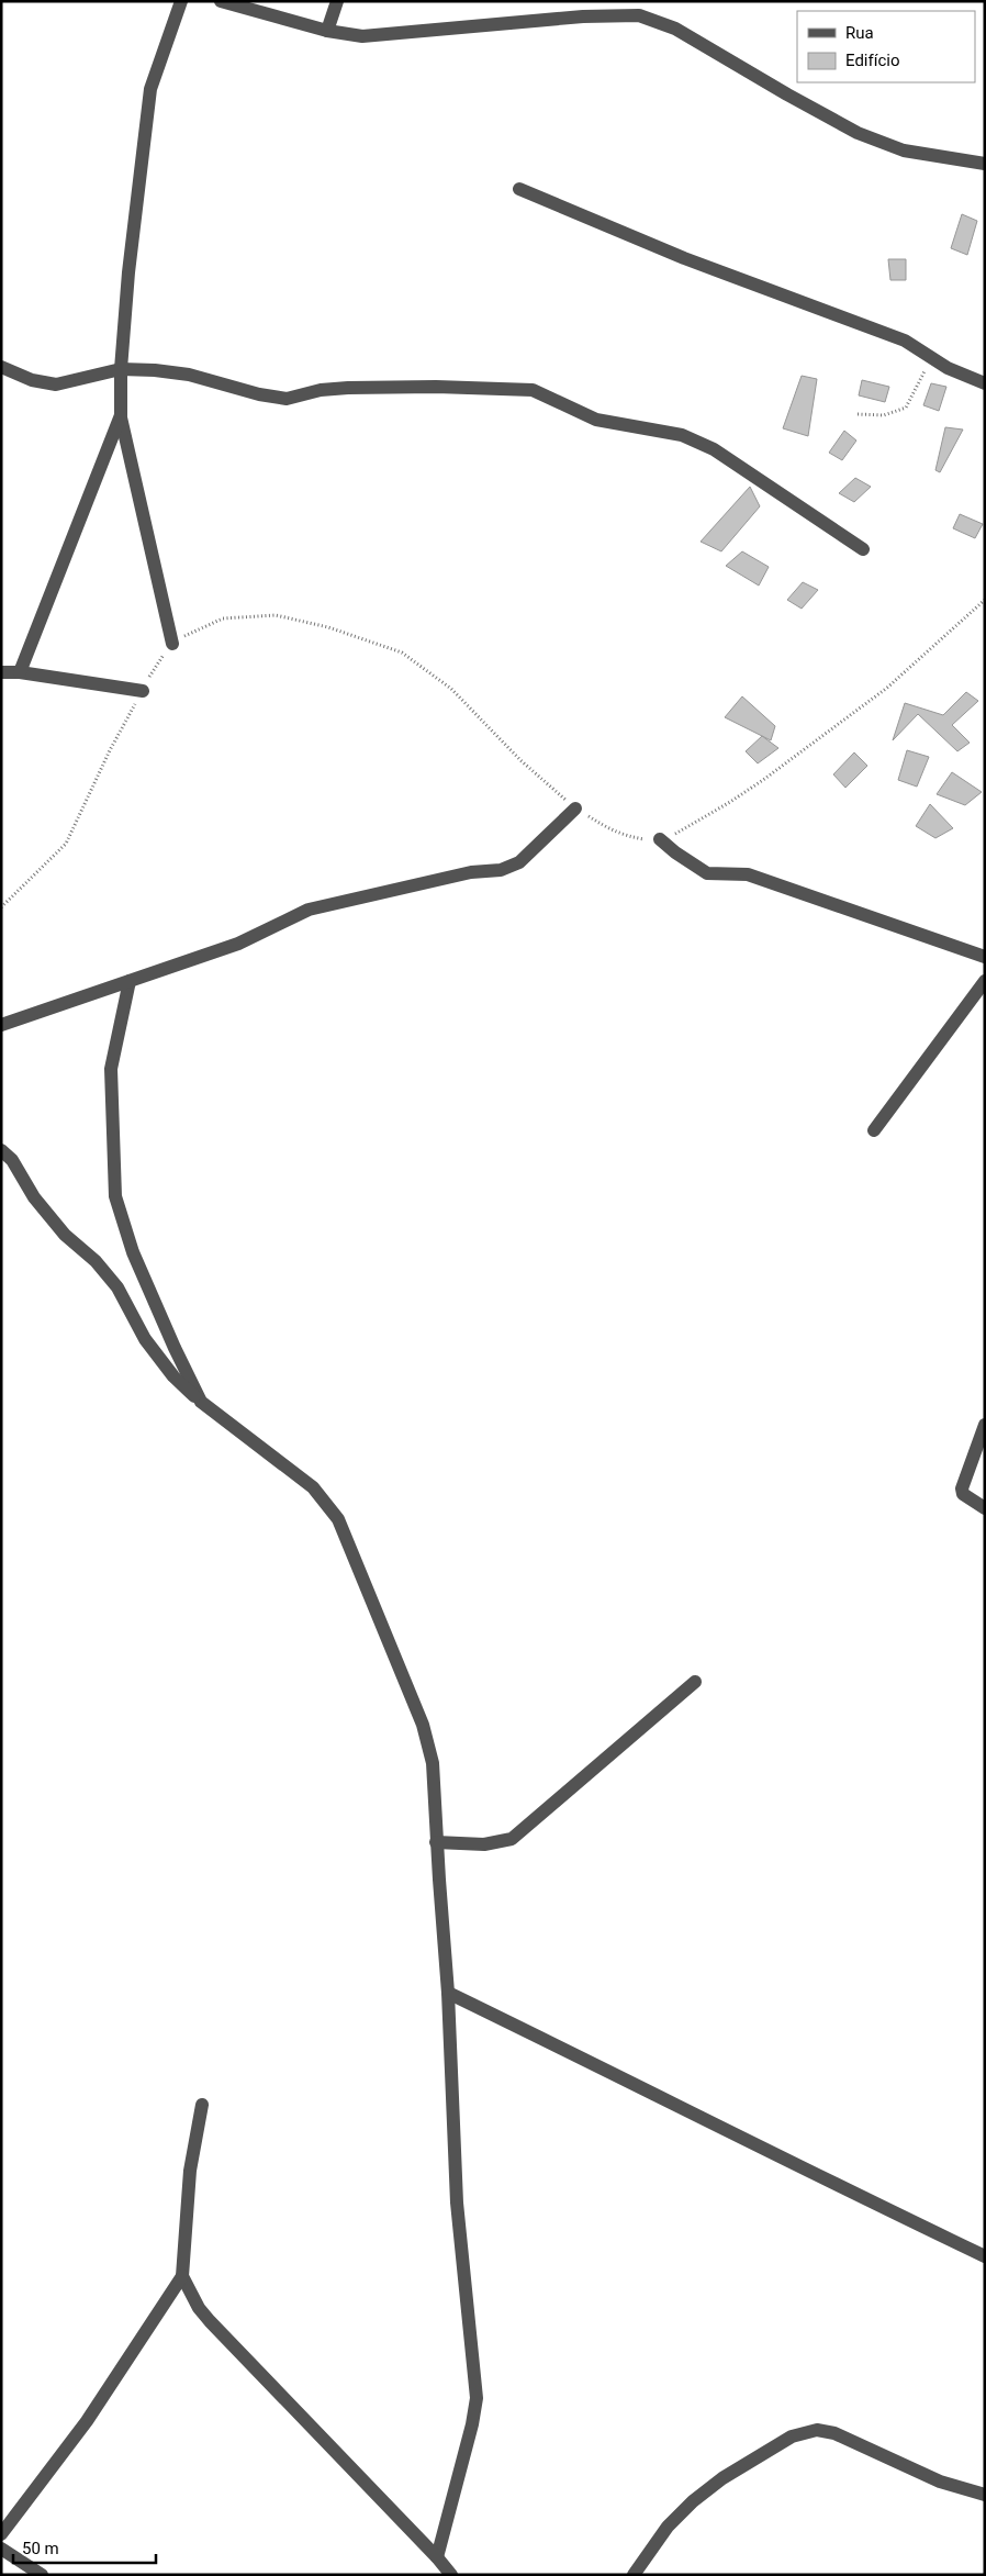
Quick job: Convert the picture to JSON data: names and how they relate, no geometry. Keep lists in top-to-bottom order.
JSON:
{
  "legend": ["Rua", "Edifício"],
  "scale_bar": "50 m"
}
